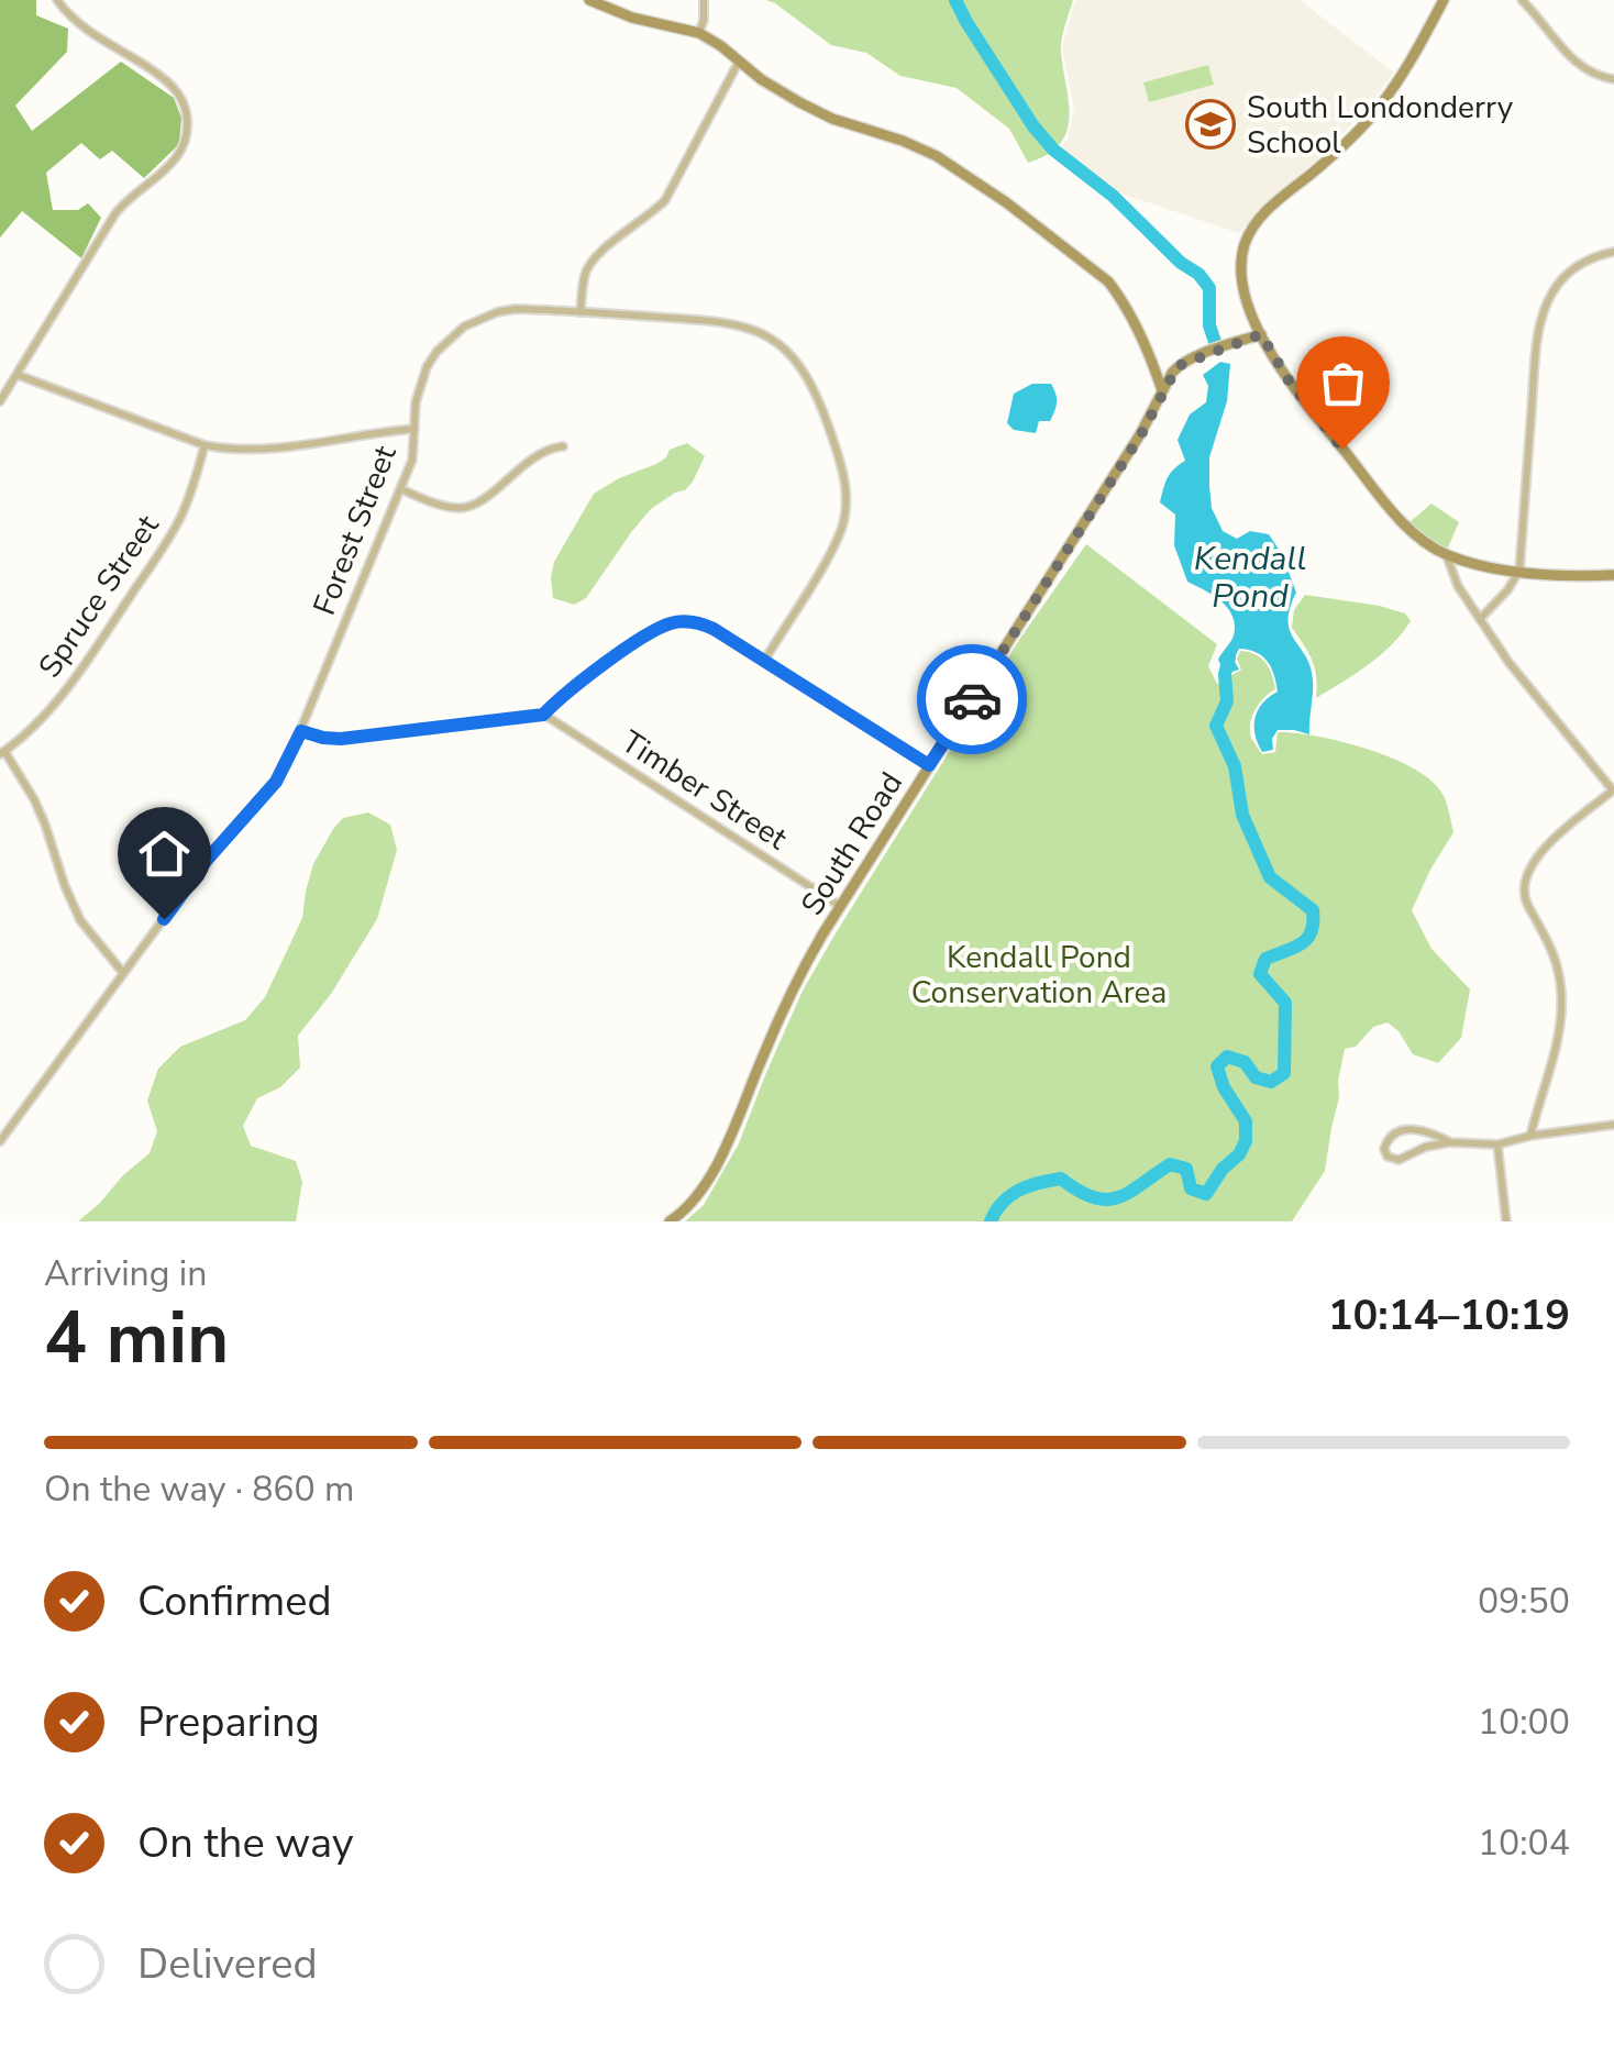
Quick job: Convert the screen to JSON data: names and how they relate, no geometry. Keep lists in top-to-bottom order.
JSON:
{
  "streets": {
    "street": [
      "Forest Street",
      "Spruce Street",
      "Timber Street",
      "South Road"
    ]
  },
  "crossings": [
    ["Timber Street", "South Road"]
  ],
  "water": ["Kendall Pond"],
  "parks": ["Kendall Pond Conservation Area"],
  "places": {
    "school or university": ["South Londonderry School"]
  },
  "page": {
    "heading": ["4 min", "Arriving in", "10:14–10:19"],
    "bar": "On the way · 860 m",
    "list": [
      ["Confirmed", "09:50"],
      ["Preparing", "10:00"],
      ["On the way", "10:04"],
      "Delivered"
    ]
  }
}
